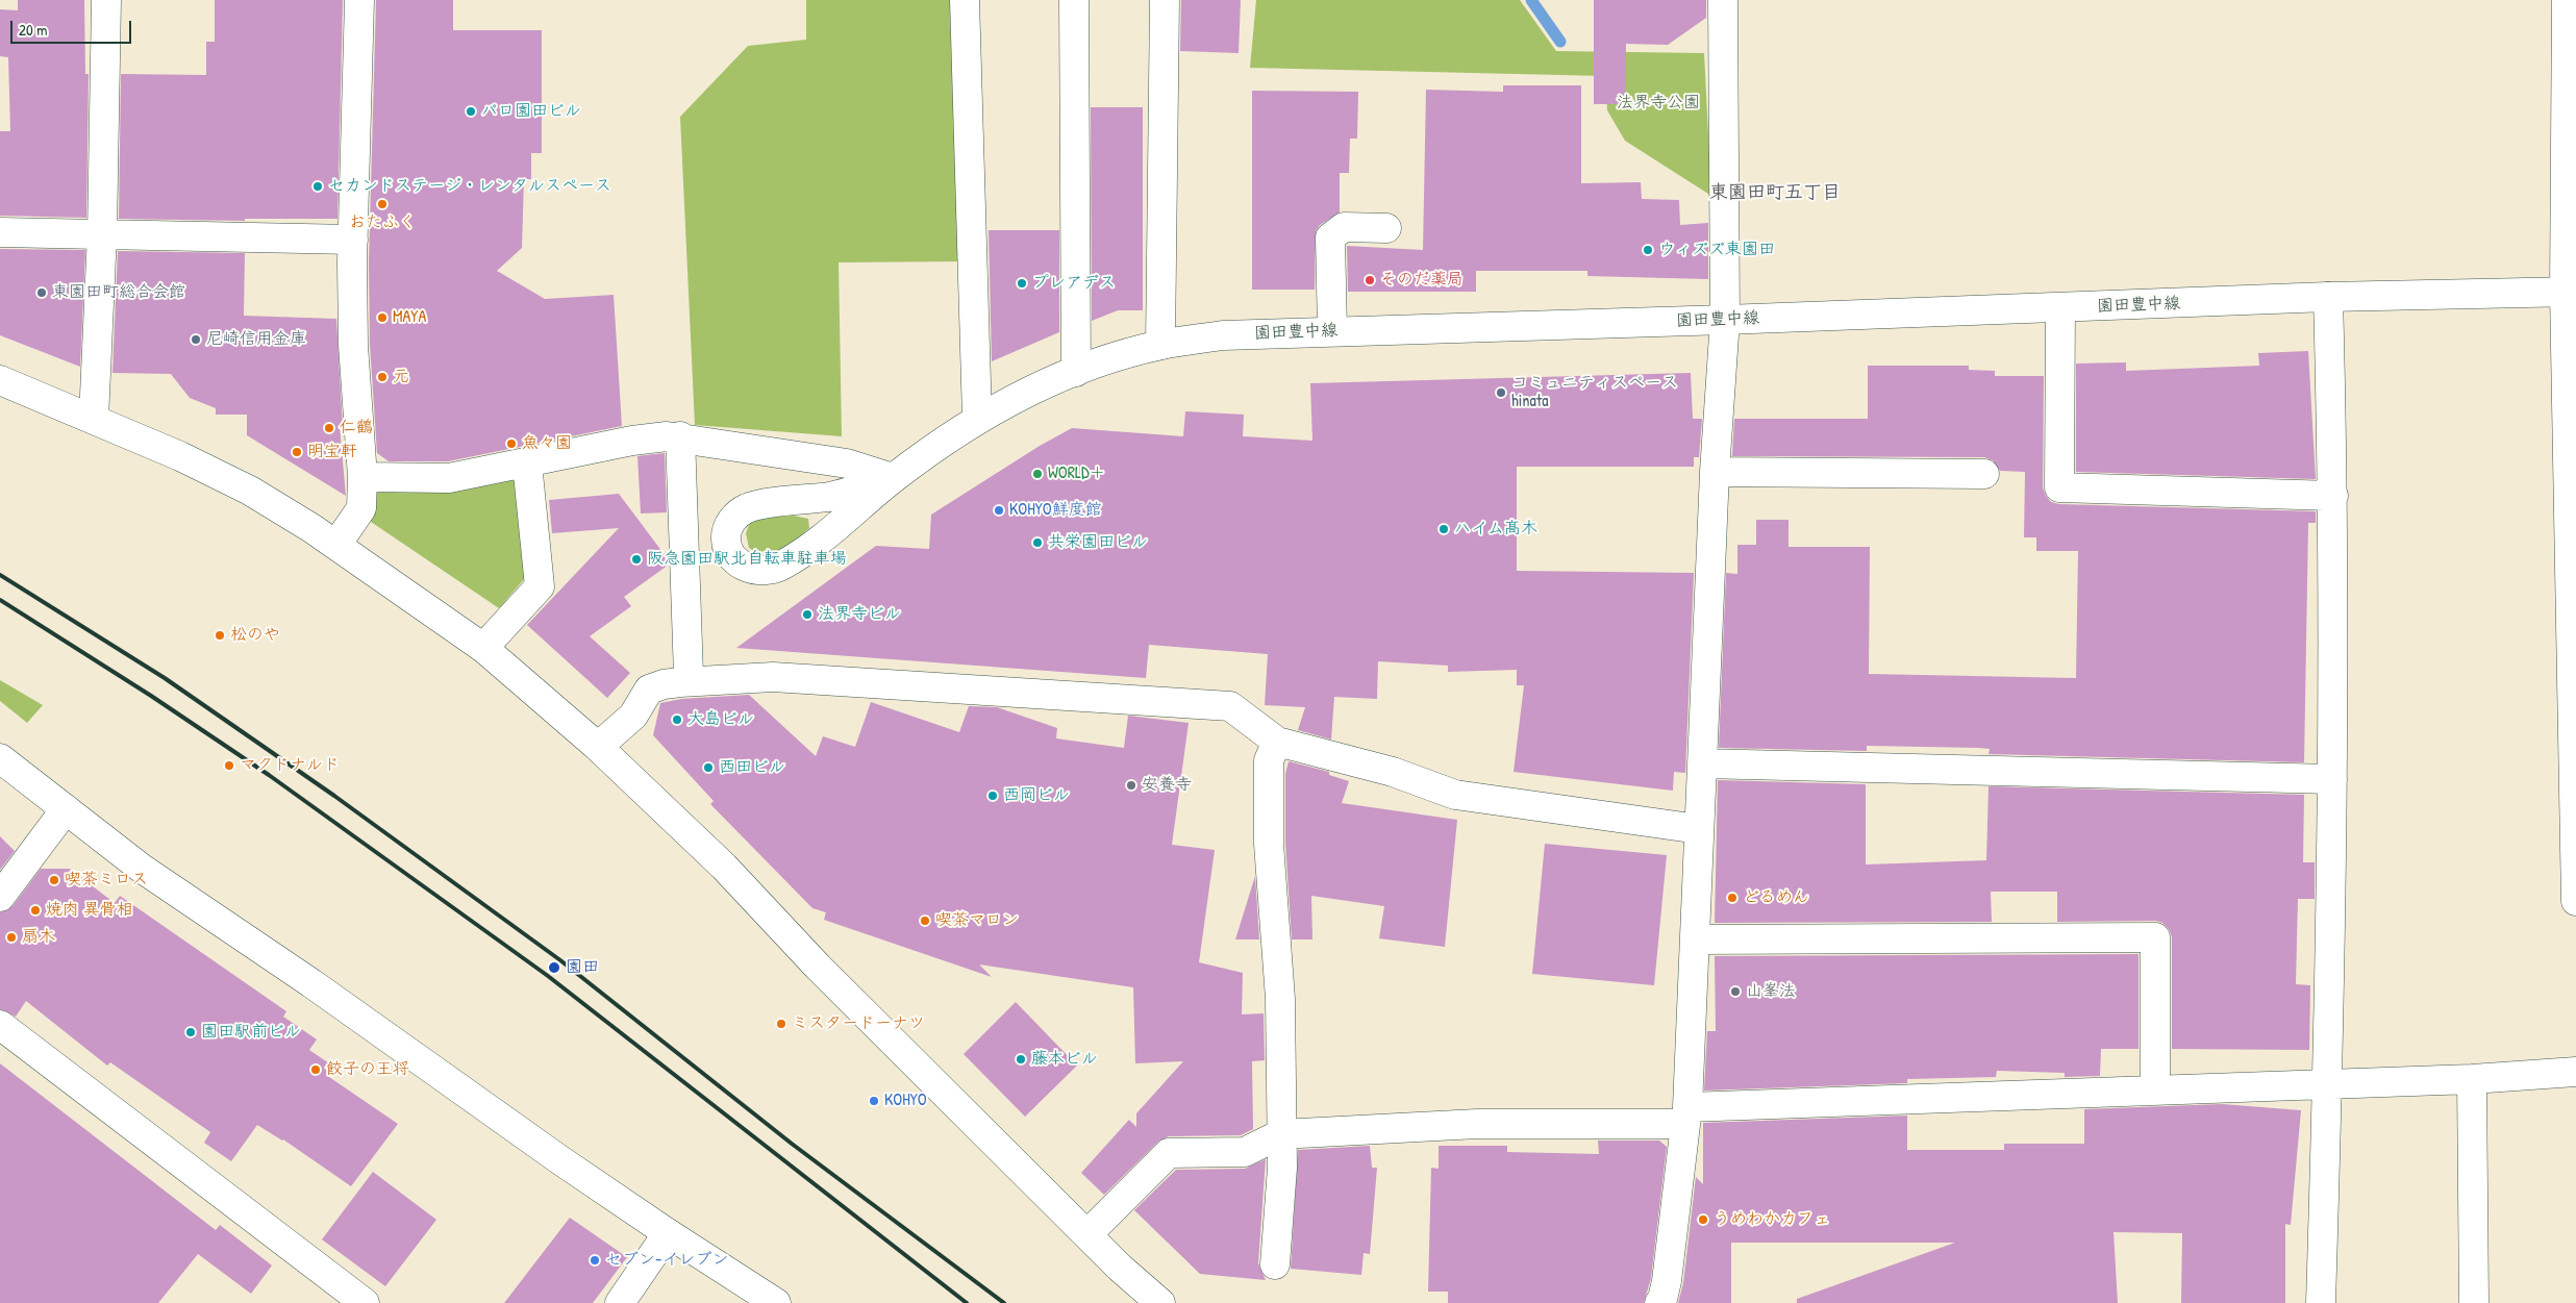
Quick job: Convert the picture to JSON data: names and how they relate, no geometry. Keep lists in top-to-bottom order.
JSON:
{
  "streets": {
    "street": ["園田豊中線"]
  },
  "districts": ["東園田町五丁目"],
  "parks": ["法界寺公園"],
  "places": [
    "パロ園田ビル",
    "セカンドステージ・レンタルスペース",
    "おたふく",
    "ウィズズ東園田",
    "そのだ薬局",
    "プレアデス",
    "東園田町総合会館",
    "MAYA",
    "尼崎信用金庫",
    "元",
    "コミュニティスペース hinata",
    "仁鶴",
    "魚々園",
    "明宝軒",
    "WORLD＋",
    "KOHYO鮮度館",
    "ハイム髙木",
    "共栄園田ビル",
    "阪急園田駅北自転車駐車場",
    "法界寺ビル",
    "松のや",
    "大島ビル",
    "マクドナルド",
    "西田ビル",
    "安養寺",
    "西岡ビル",
    "喫茶ミロス",
    "どるめん",
    "焼肉 異骨相",
    "喫茶マロン",
    "扇木",
    "園田",
    "山峯法",
    "ミスタードーナツ",
    "園田駅前ビル",
    "藤本ビル",
    "餃子の王将",
    "KOHYO",
    "うめわかカフェ",
    "セブン-イレブン"
  ],
  "scale_bar": "20 m"
}
